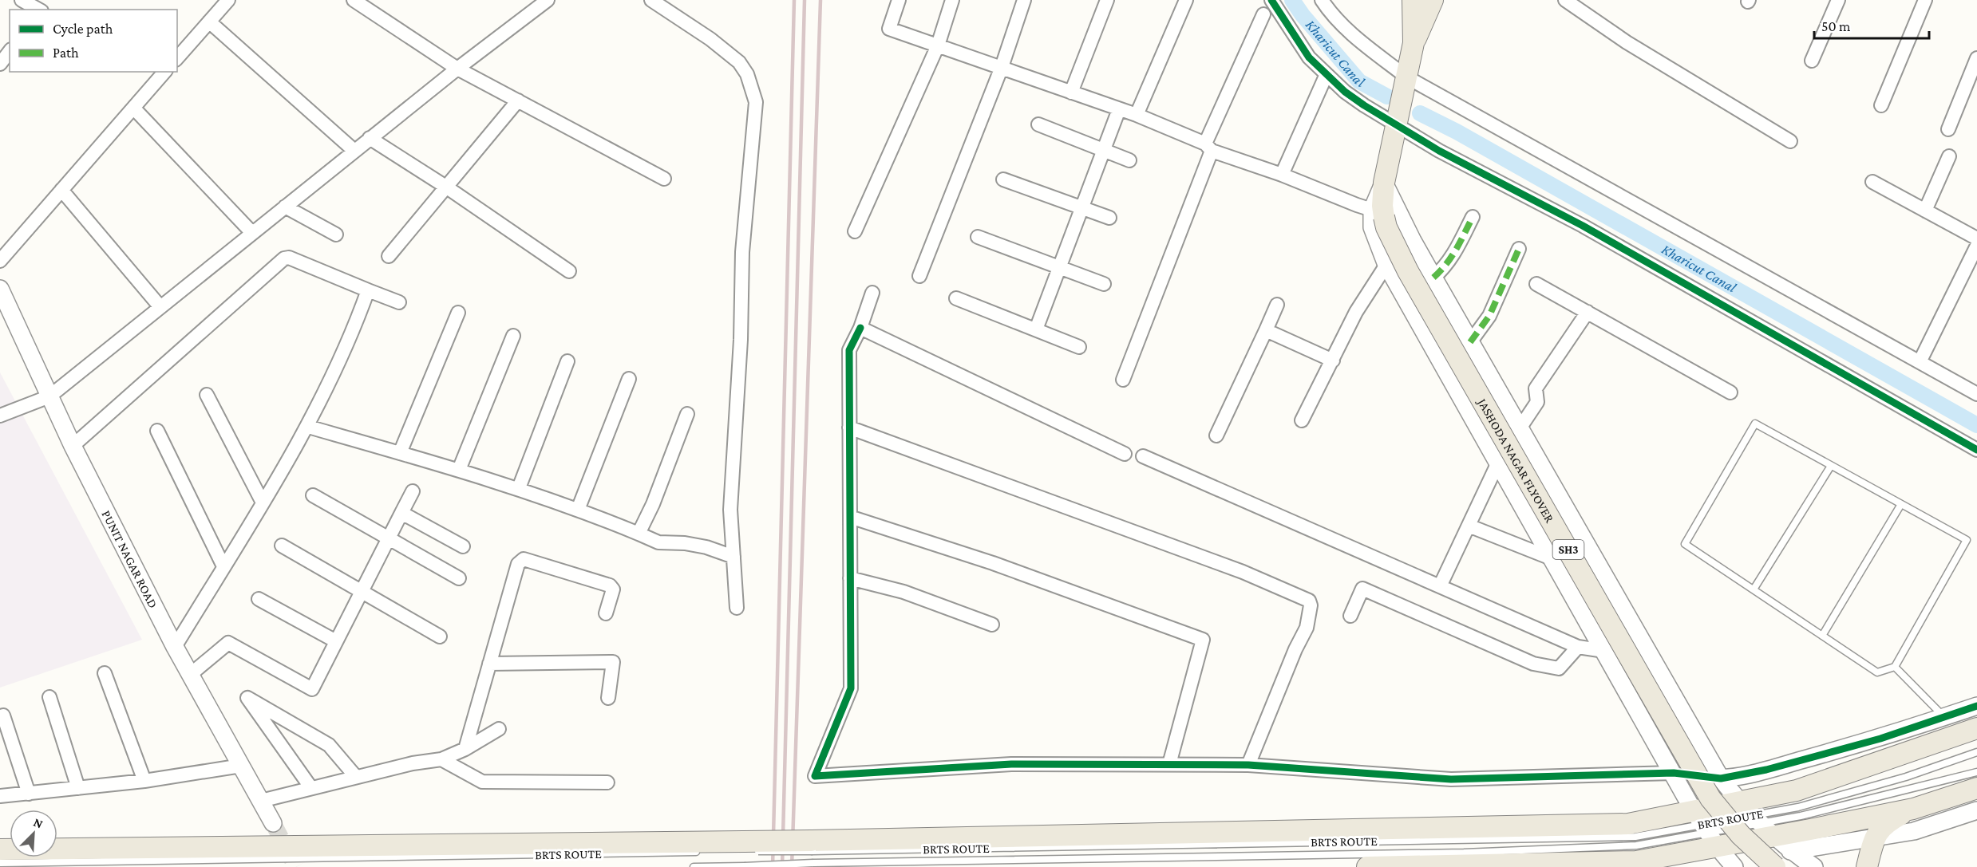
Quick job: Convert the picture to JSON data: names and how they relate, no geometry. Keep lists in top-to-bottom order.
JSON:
{
  "streets": {
    "main road": ["JASHODA NAGAR FLYOVER", "SH3"],
    "street": ["PUNIT NAGAR ROAD"],
    "lane": ["BRTS ROUTE"]
  },
  "crossings": [
    ["JASHODA NAGAR FLYOVER", "SH3"],
    ["SH3", "BRTS ROUTE"]
  ],
  "water": ["Kharicut Canal"],
  "legend": ["Cycle path", "Path"],
  "scale_bar": "50 m",
  "north": "top right"
}
